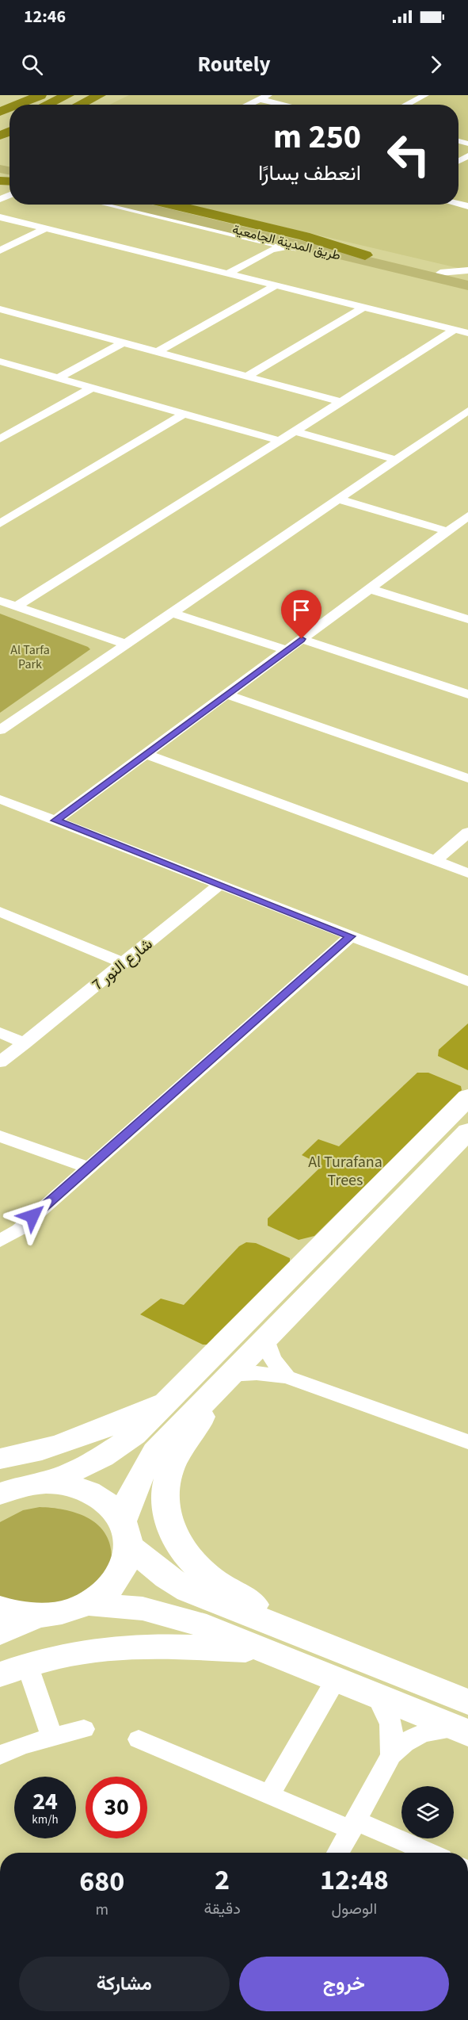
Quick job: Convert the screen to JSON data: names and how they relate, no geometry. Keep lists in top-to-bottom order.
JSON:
{
  "streets": {
    "main road": ["طريق المدينة الجامعية"],
    "street": ["شارع النور 7"]
  },
  "parks": ["Al Tarfa Park", "Al Turafana Trees"],
  "page": {
    "status": "12:46",
    "header": "Routely",
    "turn": ["250 m", "انعطف يسارًا"],
    "speed": "24 km/h",
    "limit": "30",
    "eta": [
      "12:48",
      "الوصول",
      "2",
      "دقيقة",
      "680",
      "m"
    ],
    "buttons": ["خروج", "مشاركة"]
  }
}
